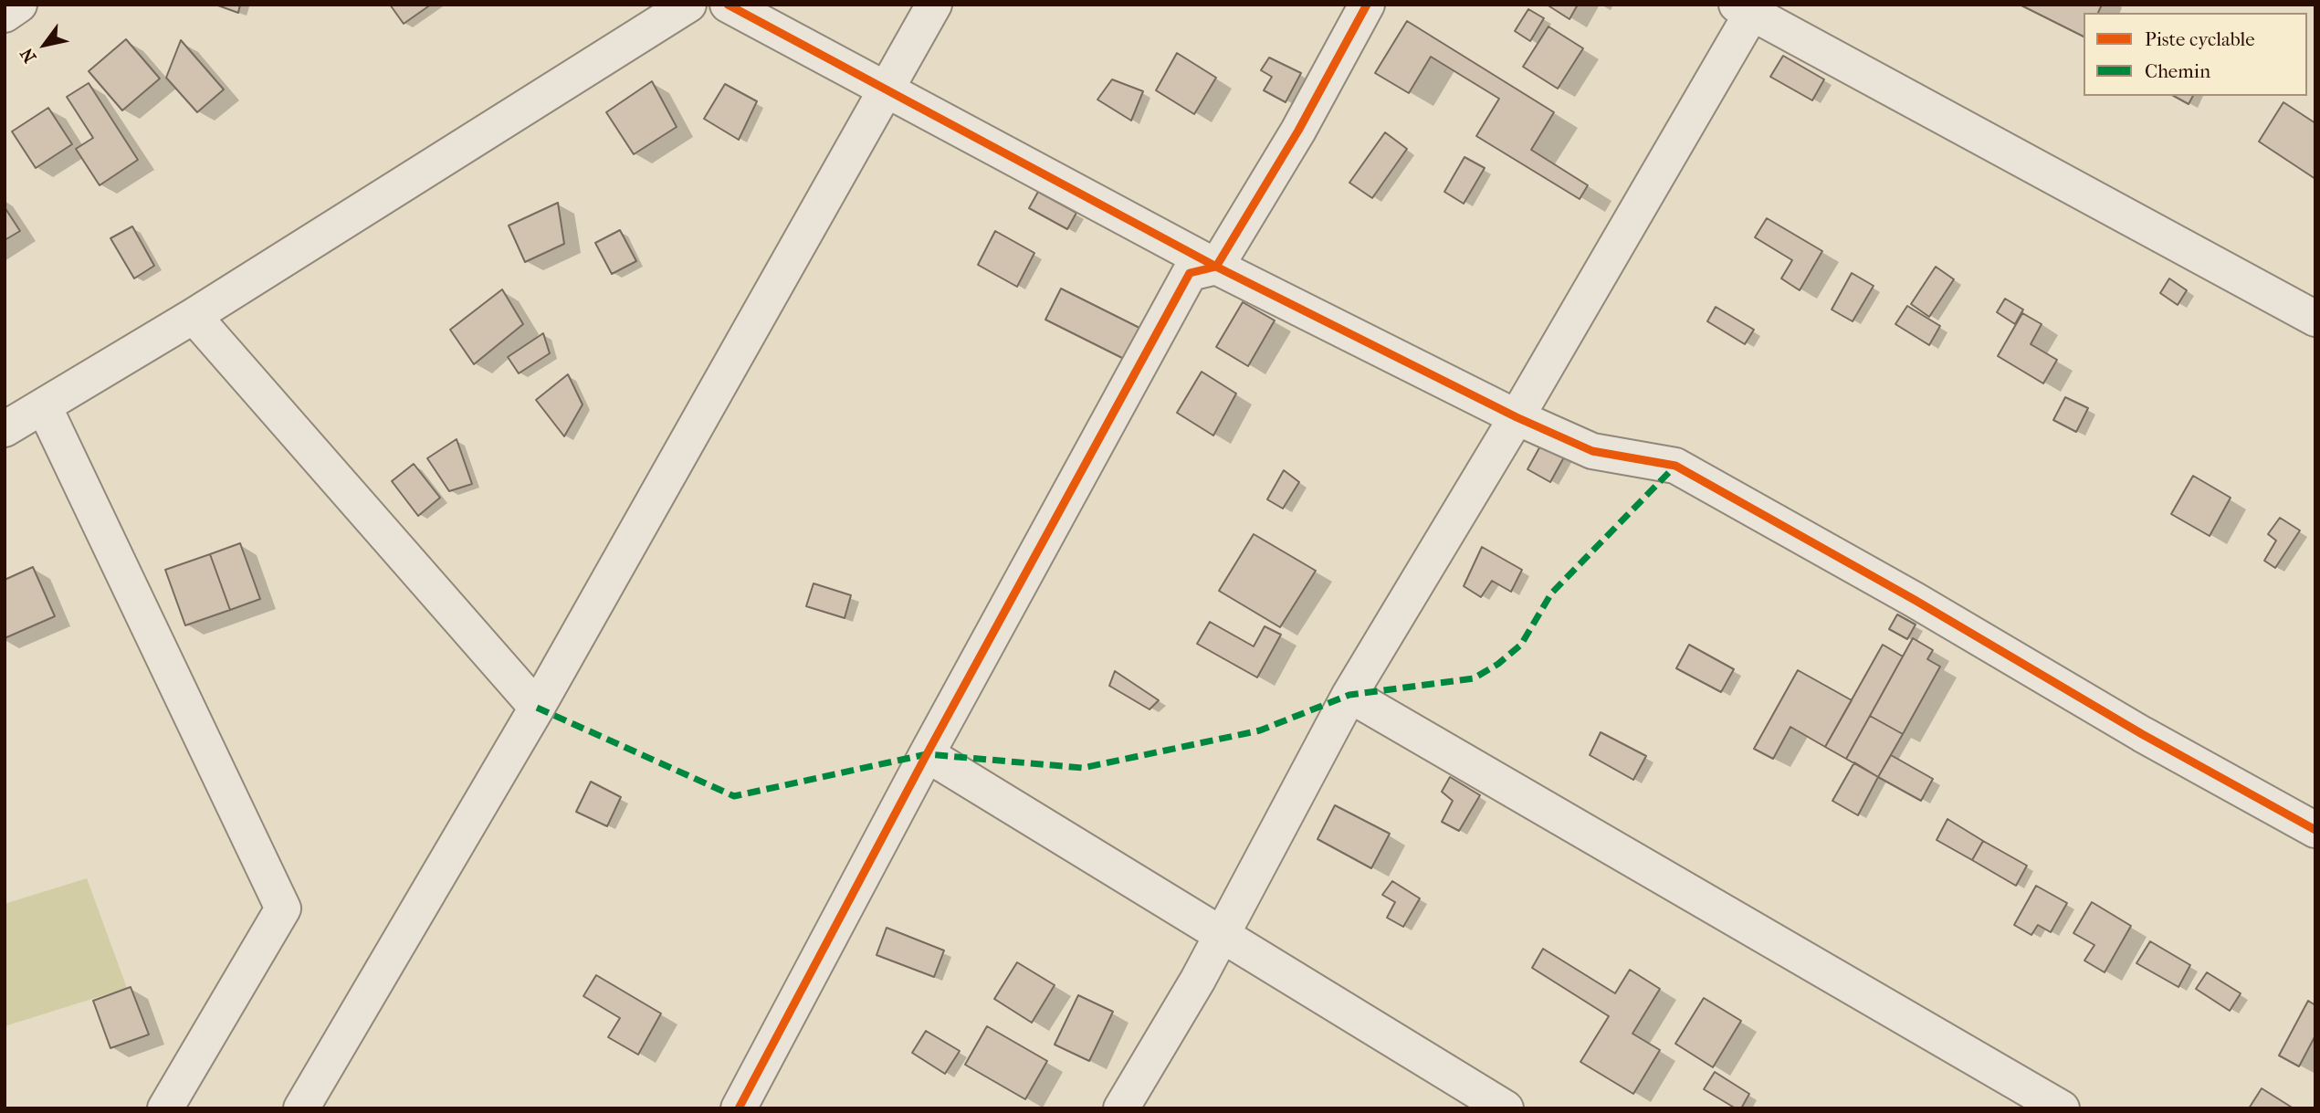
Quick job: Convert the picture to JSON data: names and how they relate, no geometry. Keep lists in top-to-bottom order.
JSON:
{
  "legend": ["Piste cyclable", "Chemin"],
  "north": "bottom left"
}
